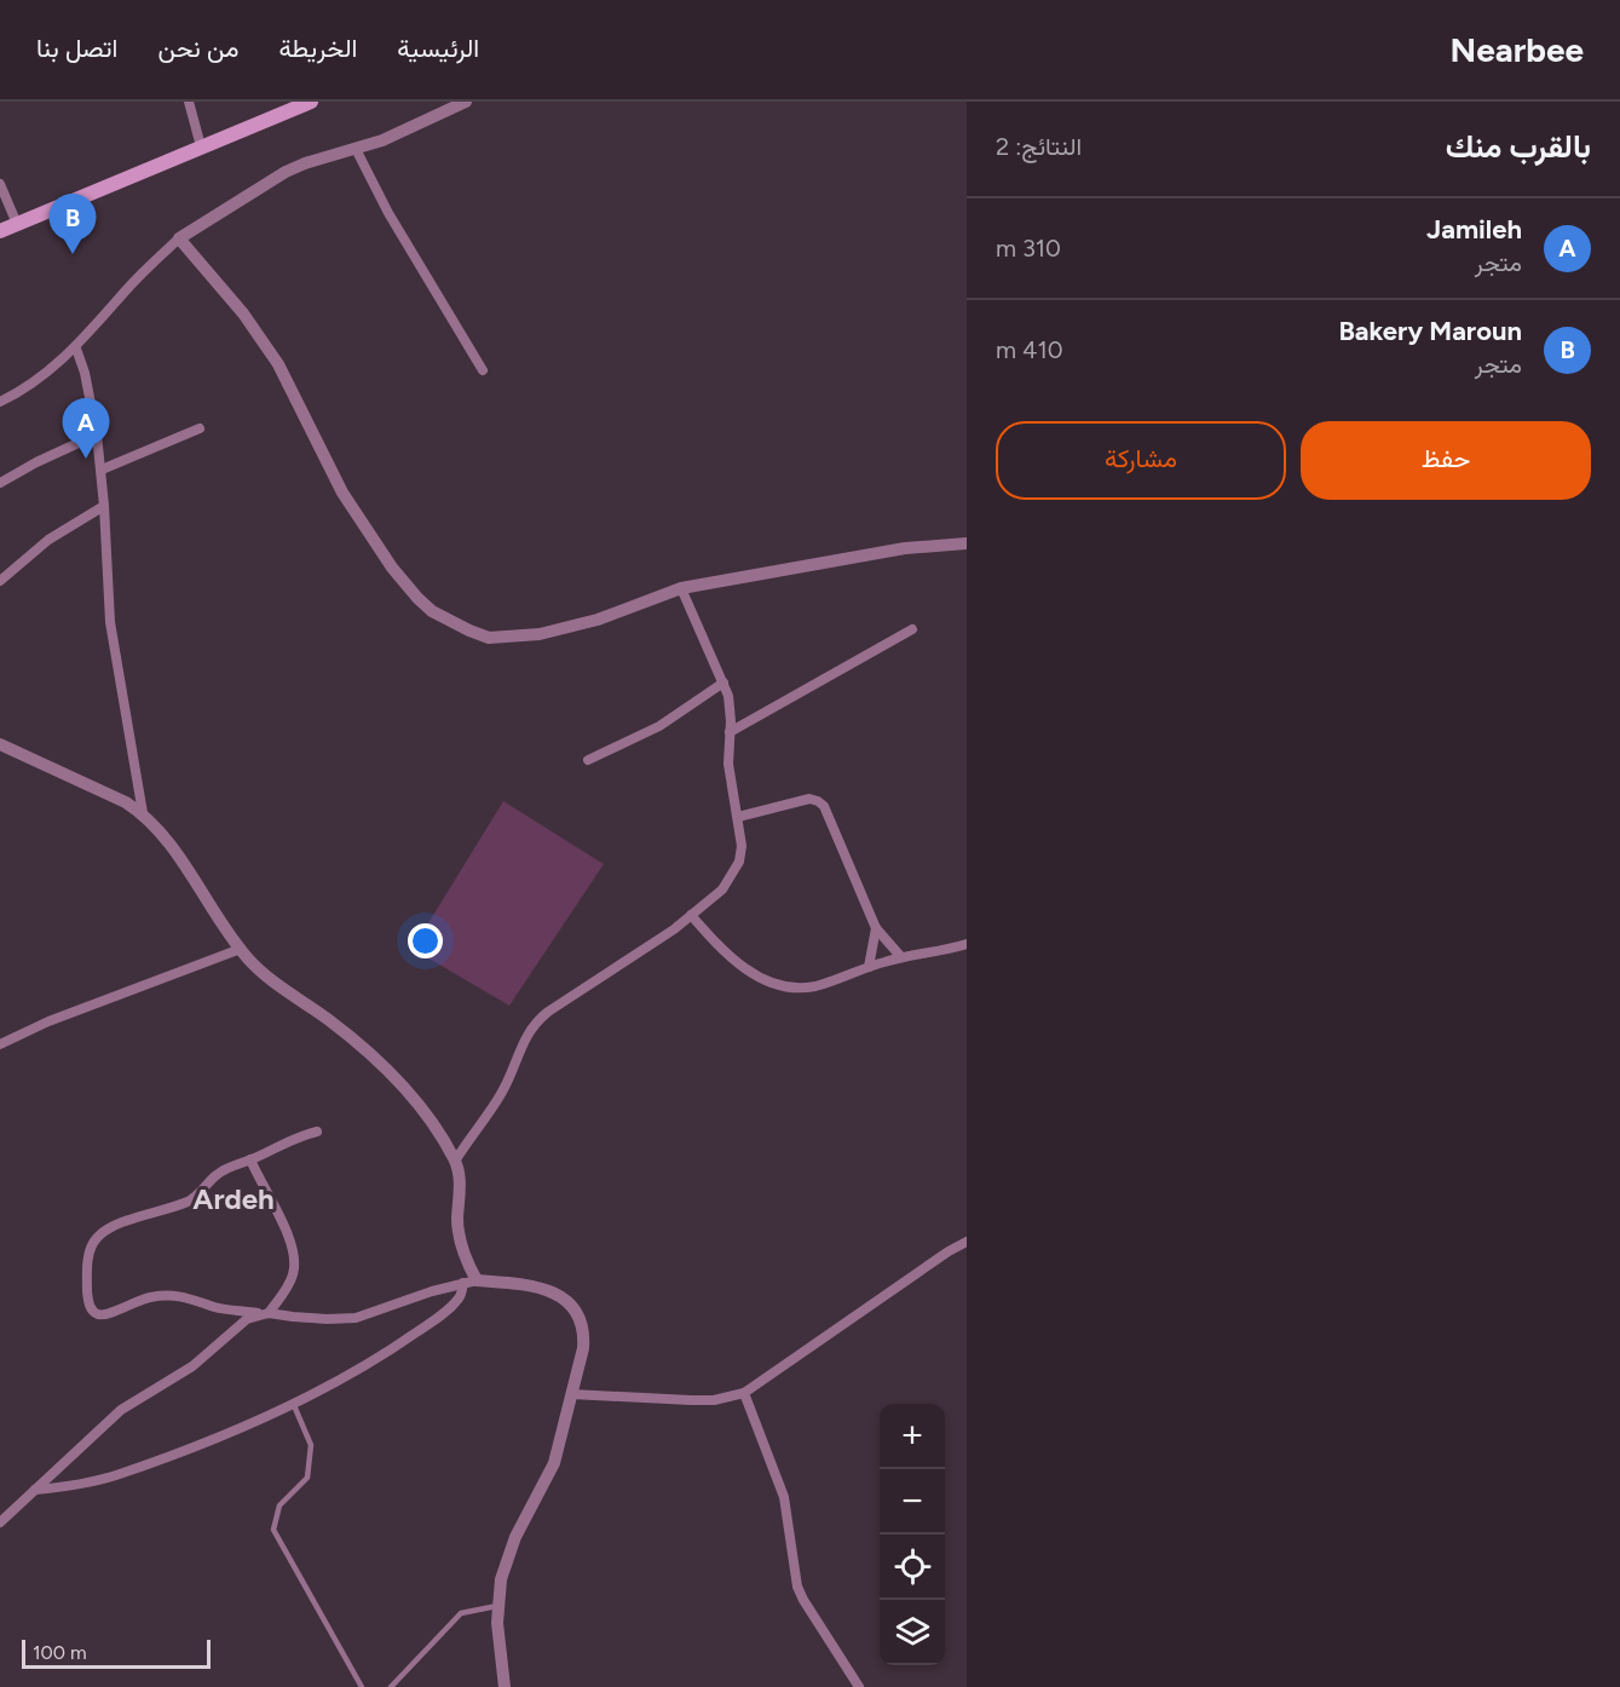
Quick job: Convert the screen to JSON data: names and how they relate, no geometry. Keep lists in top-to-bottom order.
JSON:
{
  "districts": ["Ardeh"],
  "scale_bar": "100 m",
  "page": {
    "header": "Nearbee",
    "nav": [
      "الرئيسية",
      "الخريطة",
      "من نحن",
      "اتصل بنا"
    ],
    "heading": ["بالقرب منك", "النتائج: 2"],
    "pins": ["B", "A"],
    "list": [
      {
        "mark": "A",
        "name": "Jamileh",
        "note": "متجر",
        "value": "310 m"
      },
      {
        "mark": "B",
        "name": "Bakery Maroun",
        "note": "متجر",
        "value": "410 m"
      }
    ],
    "buttons": ["حفظ", "مشاركة"],
    "map_buttons": ["+", "−"],
    "scale": "100 m"
  }
}
